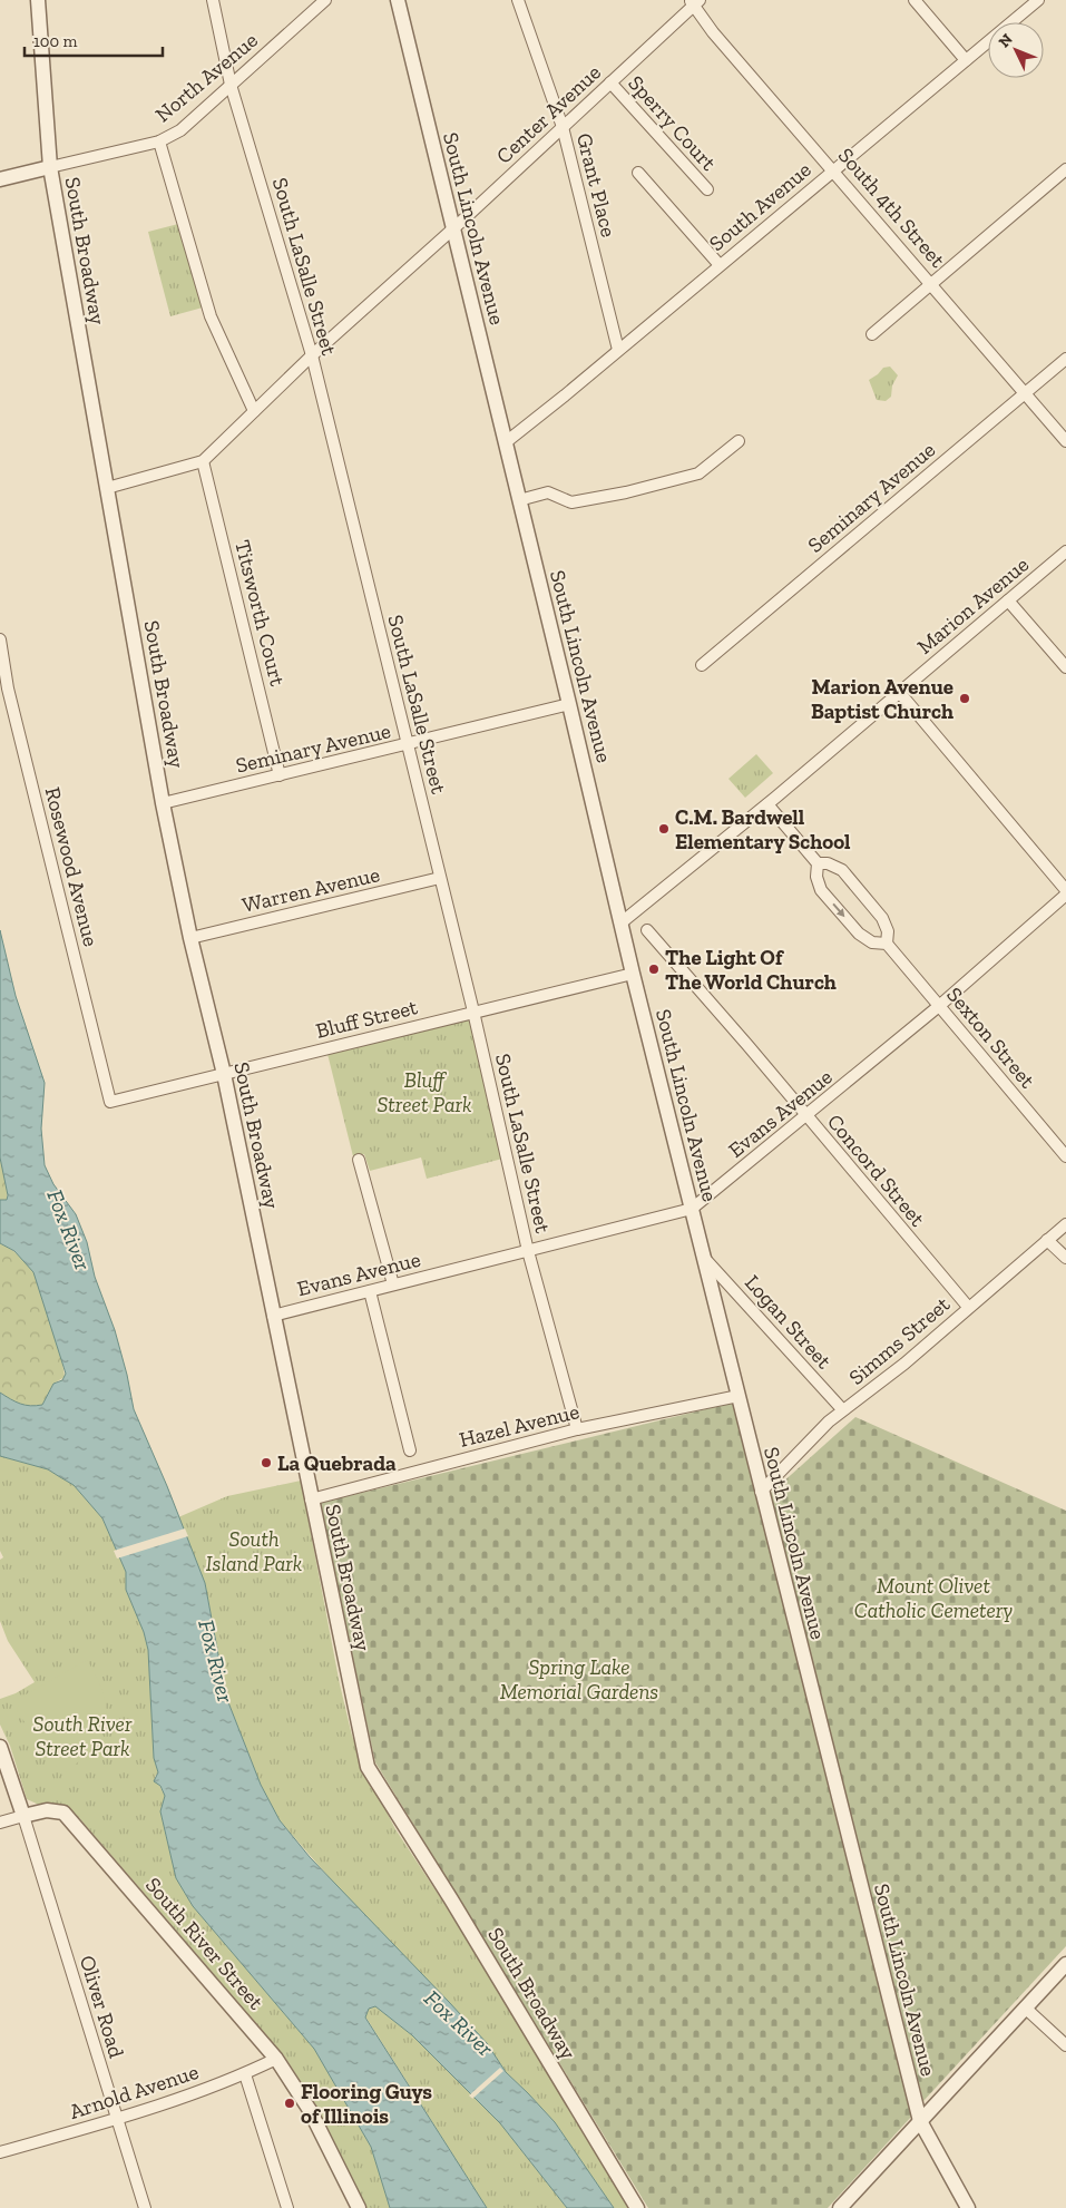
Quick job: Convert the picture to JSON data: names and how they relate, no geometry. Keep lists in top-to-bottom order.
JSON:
{
  "streets": {
    "street": [
      "North Avenue",
      "Center Avenue",
      "Sperry Court",
      "Grant Place",
      "South Avenue",
      "South 4th Street",
      "South Lincoln Avenue",
      "South Broadway",
      "South LaSalle Street",
      "Seminary Avenue",
      "Marion Avenue",
      "Titsworth Court",
      "Rosewood Avenue",
      "Warren Avenue",
      "Bluff Street",
      "Sexton Street",
      "Evans Avenue",
      "Concord Street",
      "Logan Street",
      "Simms Street",
      "Hazel Avenue",
      "South River Street",
      "Oliver Road",
      "Arnold Avenue"
    ]
  },
  "crossings": [
    ["North Avenue", "South Broadway"],
    ["North Avenue", "South LaSalle Street"],
    ["Center Avenue", "Sperry Court"],
    ["Center Avenue", "Grant Place"],
    ["Center Avenue", "South 4th Street"],
    ["Center Avenue", "South Lincoln Avenue"],
    ["Center Avenue", "South Broadway"],
    ["Center Avenue", "South LaSalle Street"],
    ["Center Avenue", "Titsworth Court"],
    ["Grant Place", "South Avenue"],
    ["South Avenue", "South 4th Street"],
    ["South Avenue", "South Lincoln Avenue"],
    ["South 4th Street", "Seminary Avenue"],
    ["South Lincoln Avenue", "Seminary Avenue"],
    ["South Lincoln Avenue", "Marion Avenue"],
    ["South Lincoln Avenue", "Bluff Street"],
    ["South Lincoln Avenue", "Evans Avenue"],
    ["South Lincoln Avenue", "Logan Street"],
    ["South Lincoln Avenue", "Simms Street"],
    ["South Lincoln Avenue", "Hazel Avenue"],
    ["South Broadway", "Seminary Avenue"],
    ["South Broadway", "Warren Avenue"],
    ["South Broadway", "Bluff Street"],
    ["South Broadway", "Evans Avenue"],
    ["South Broadway", "Hazel Avenue"],
    ["South LaSalle Street", "Seminary Avenue"],
    ["South LaSalle Street", "Warren Avenue"],
    ["South LaSalle Street", "Bluff Street"],
    ["South LaSalle Street", "Evans Avenue"],
    ["South LaSalle Street", "Hazel Avenue"],
    ["Seminary Avenue", "Titsworth Court"],
    ["Rosewood Avenue", "Bluff Street"],
    ["Sexton Street", "Evans Avenue"],
    ["Evans Avenue", "Concord Street"],
    ["Concord Street", "Simms Street"],
    ["Logan Street", "Simms Street"],
    ["South River Street", "Oliver Road"],
    ["South River Street", "Arnold Avenue"],
    ["Oliver Road", "Arnold Avenue"]
  ],
  "water": ["Fox River"],
  "parks": [
    "Bluff Street Park",
    "South Island Park",
    "Mount Olivet Catholic Cemetery",
    "Spring Lake Memorial Gardens",
    "South River Street Park"
  ],
  "places": [
    "Marion Avenue Baptist Church",
    "C.M. Bardwell Elementary School",
    "The Light Of The World Church",
    "La Quebrada",
    "Flooring Guys of Illinois"
  ],
  "scale_bar": "100 m",
  "north": "top left"
}
